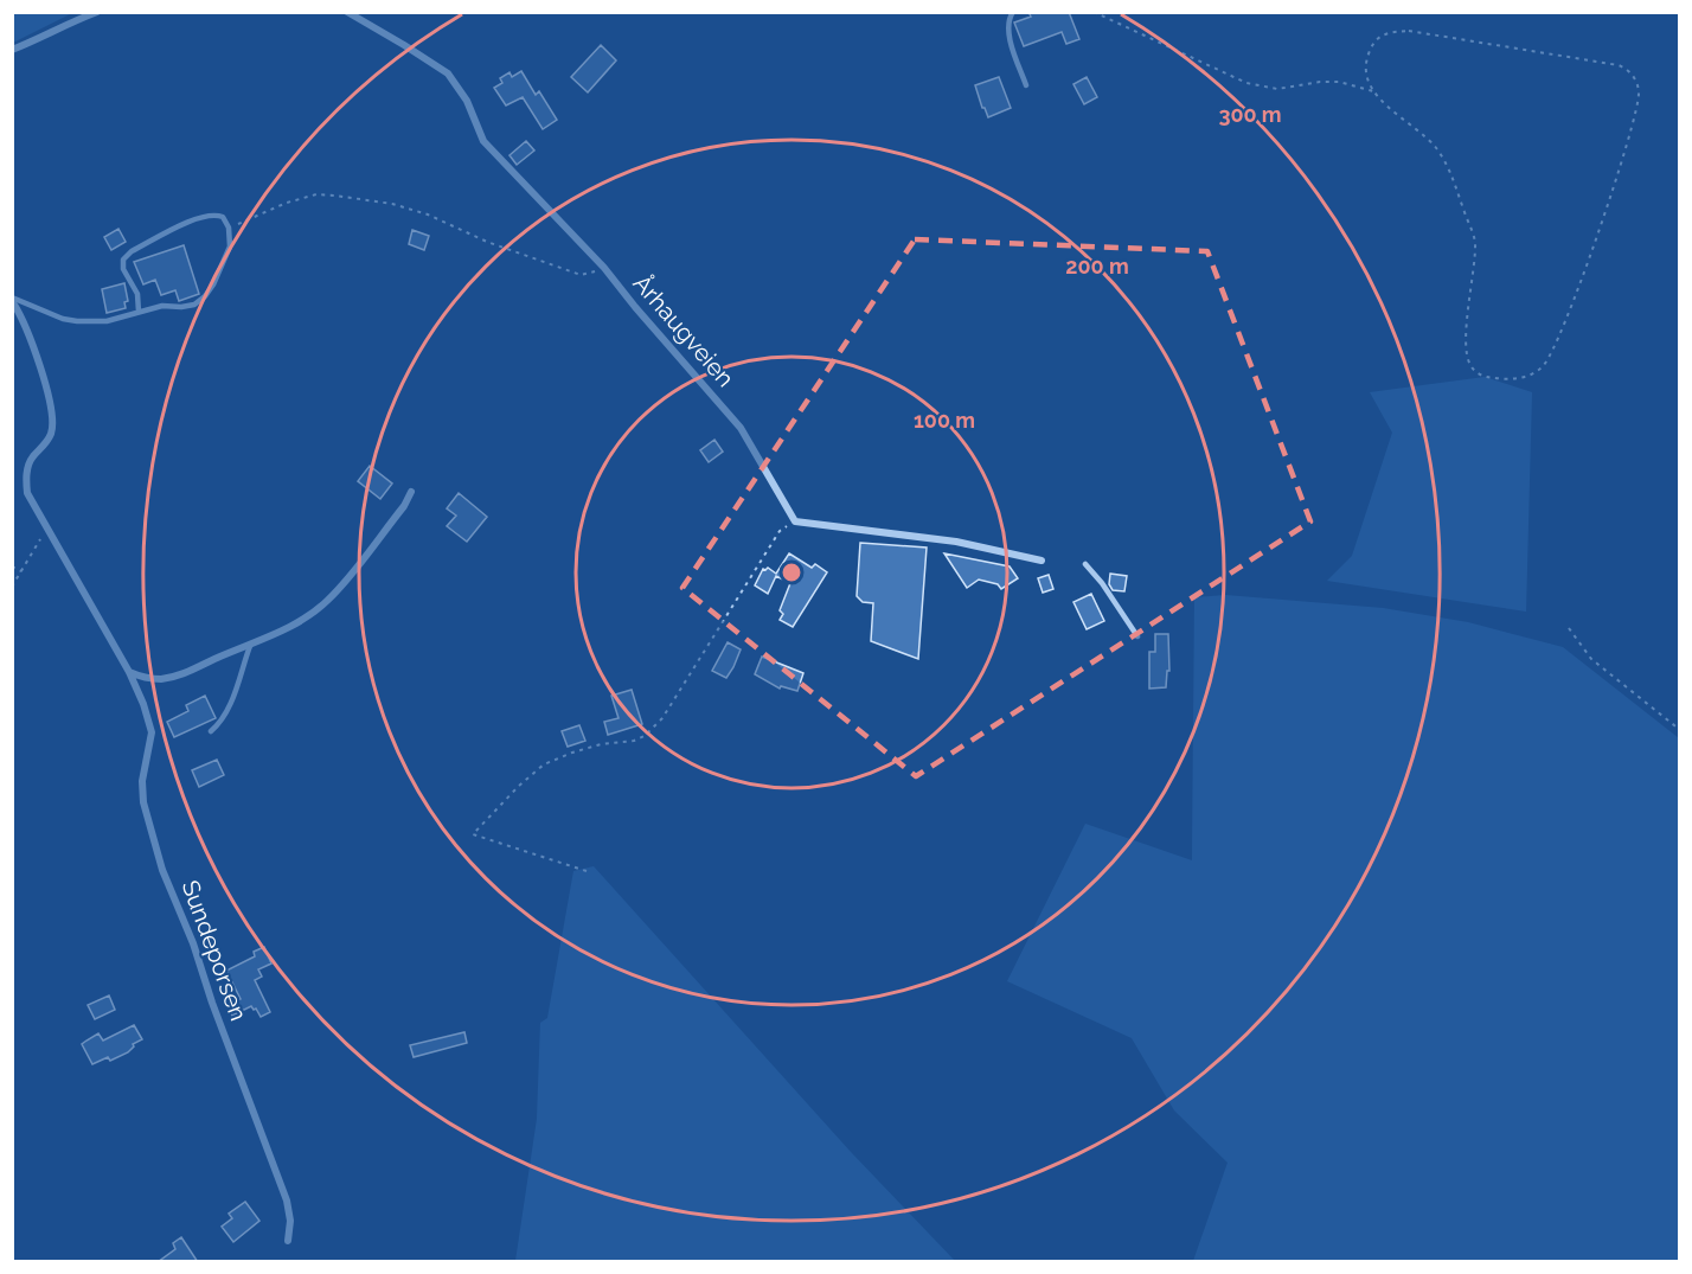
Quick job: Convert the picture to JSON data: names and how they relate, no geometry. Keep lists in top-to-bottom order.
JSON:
{
  "streets": {
    "street": ["Århaugveien", "Sundeporsen"]
  },
  "rings": ["300 m", "200 m", "100 m"]
}
